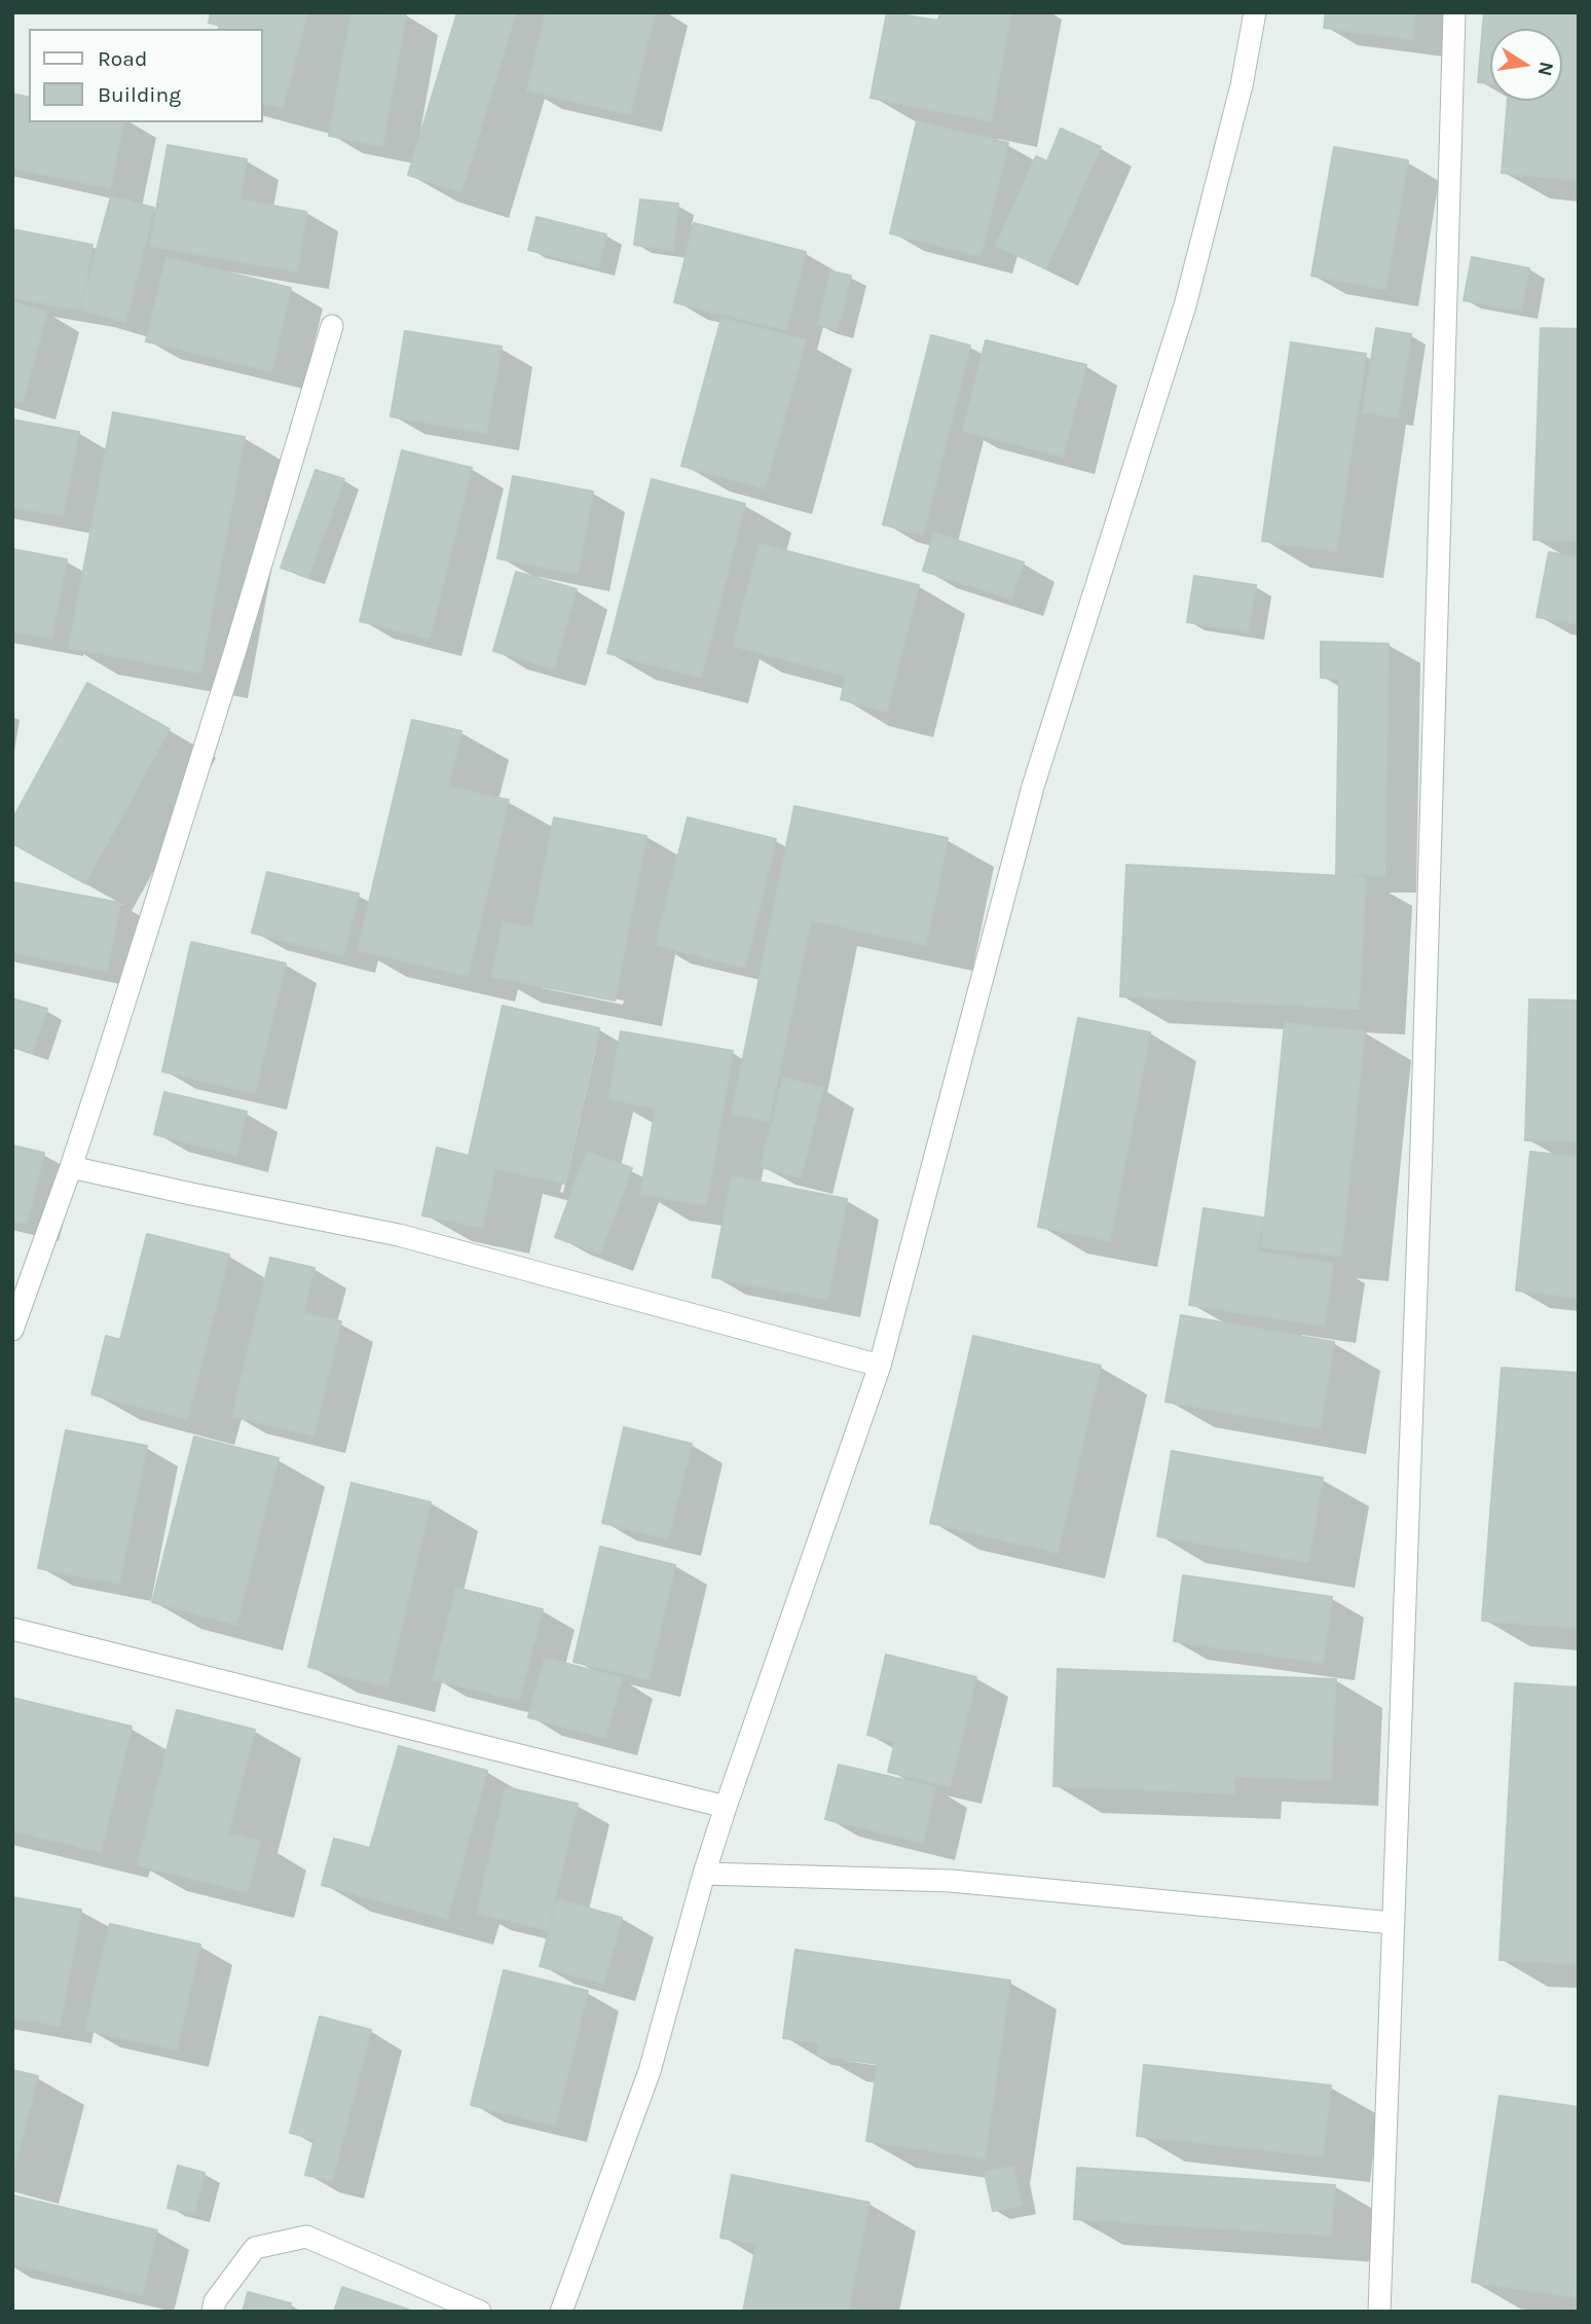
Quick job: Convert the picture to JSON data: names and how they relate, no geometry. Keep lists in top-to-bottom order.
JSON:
{
  "legend": ["Road", "Building"],
  "north": "right"
}
